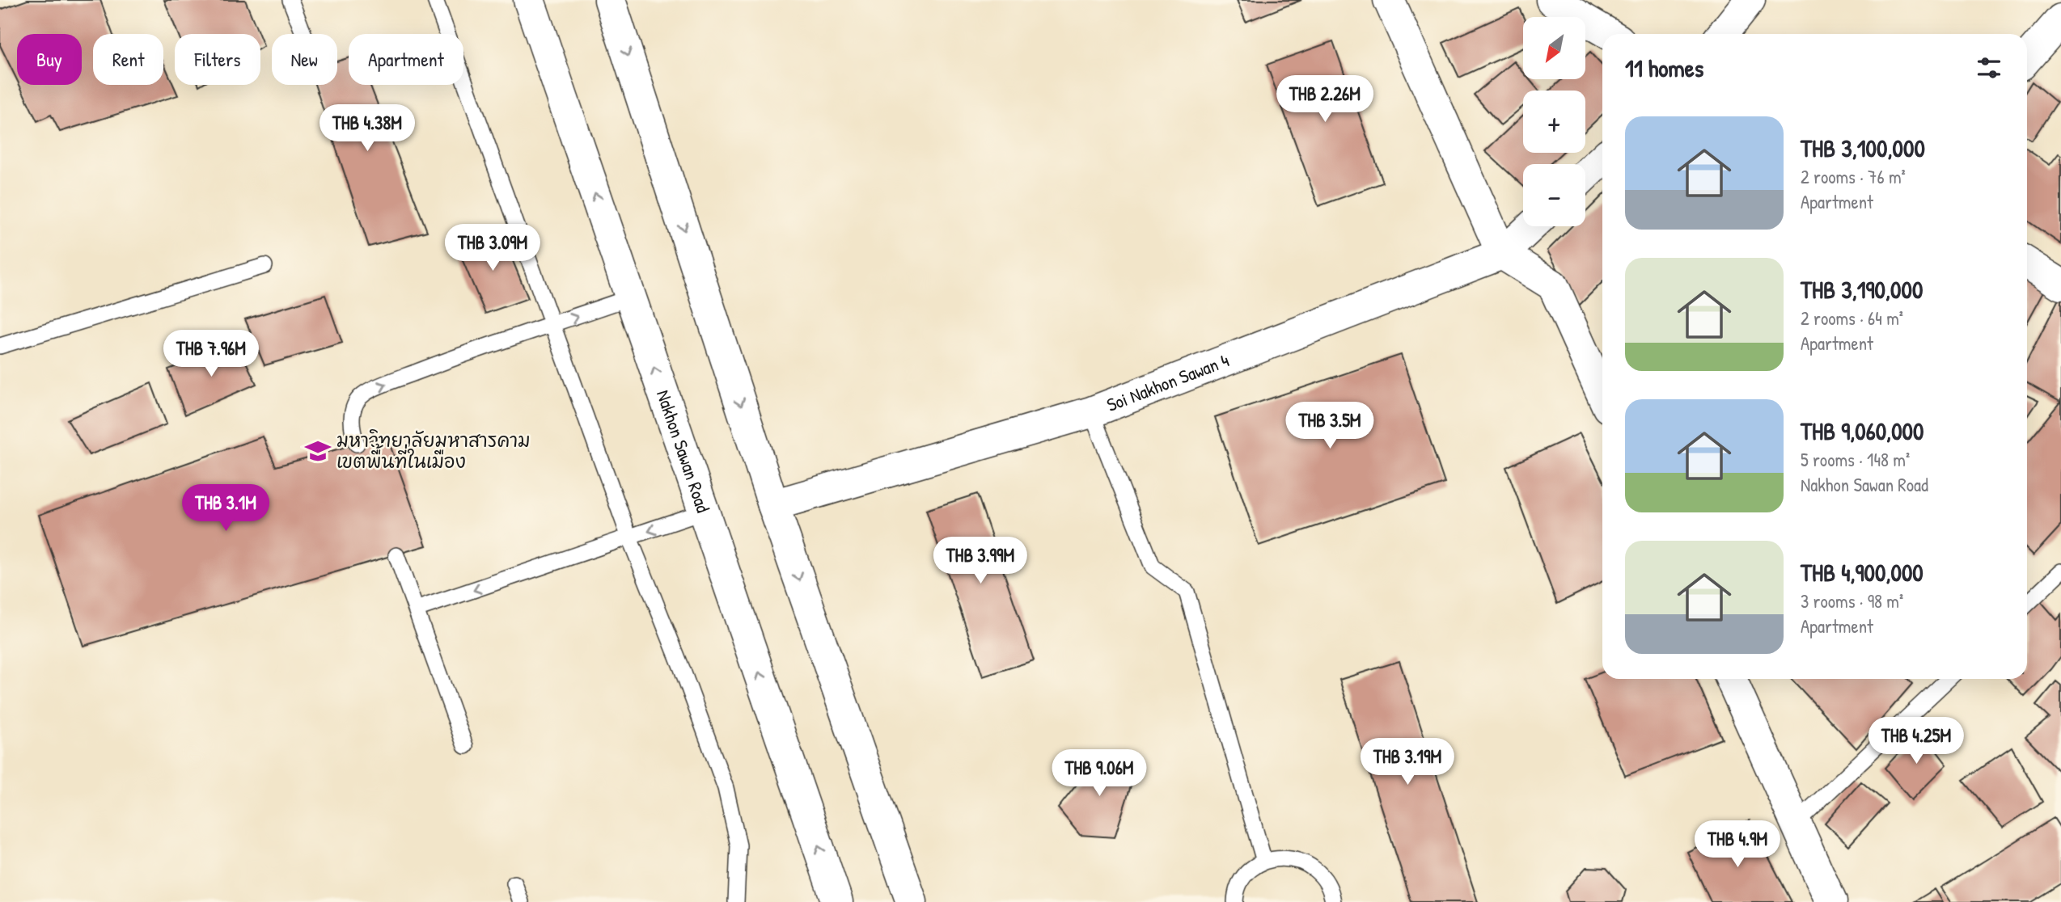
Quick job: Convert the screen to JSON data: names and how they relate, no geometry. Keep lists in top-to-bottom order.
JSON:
{
  "streets": {
    "main road": ["Soi Nakhon Sawan 4", "Nakhon Sawan Road"]
  },
  "places": {
    "school or university": ["มหาวิทยาลัยมหาสารคาม เขตพื้นที่ในเมือง"]
  },
  "north": "bottom left",
  "page": {
    "map_buttons": ["+", "−"],
    "chip": [
      "Buy",
      "Rent",
      "Filters",
      "New",
      "Apartment"
    ],
    "heading": "11 homes",
    "price": [
      "THB 2.26M",
      "THB 4.38M",
      "THB 3.09M",
      "THB 7.96M",
      "THB 3.5M",
      "THB 3.1M",
      "THB 3.99M",
      "THB 4.25M",
      "THB 3.19M",
      "THB 9.06M",
      "THB 4.9M"
    ],
    "list": [
      {
        "name": "THB 3,100,000",
        "note": "2 rooms · 76 m² · Apartment"
      },
      {
        "name": "THB 3,190,000",
        "note": "2 rooms · 64 m² · Apartment"
      },
      {
        "name": "THB 9,060,000",
        "note": "5 rooms · 148 m² · Nakhon Sawan Road"
      },
      {
        "name": "THB 4,900,000",
        "note": "3 rooms · 98 m² · Apartment"
      }
    ]
  }
}
